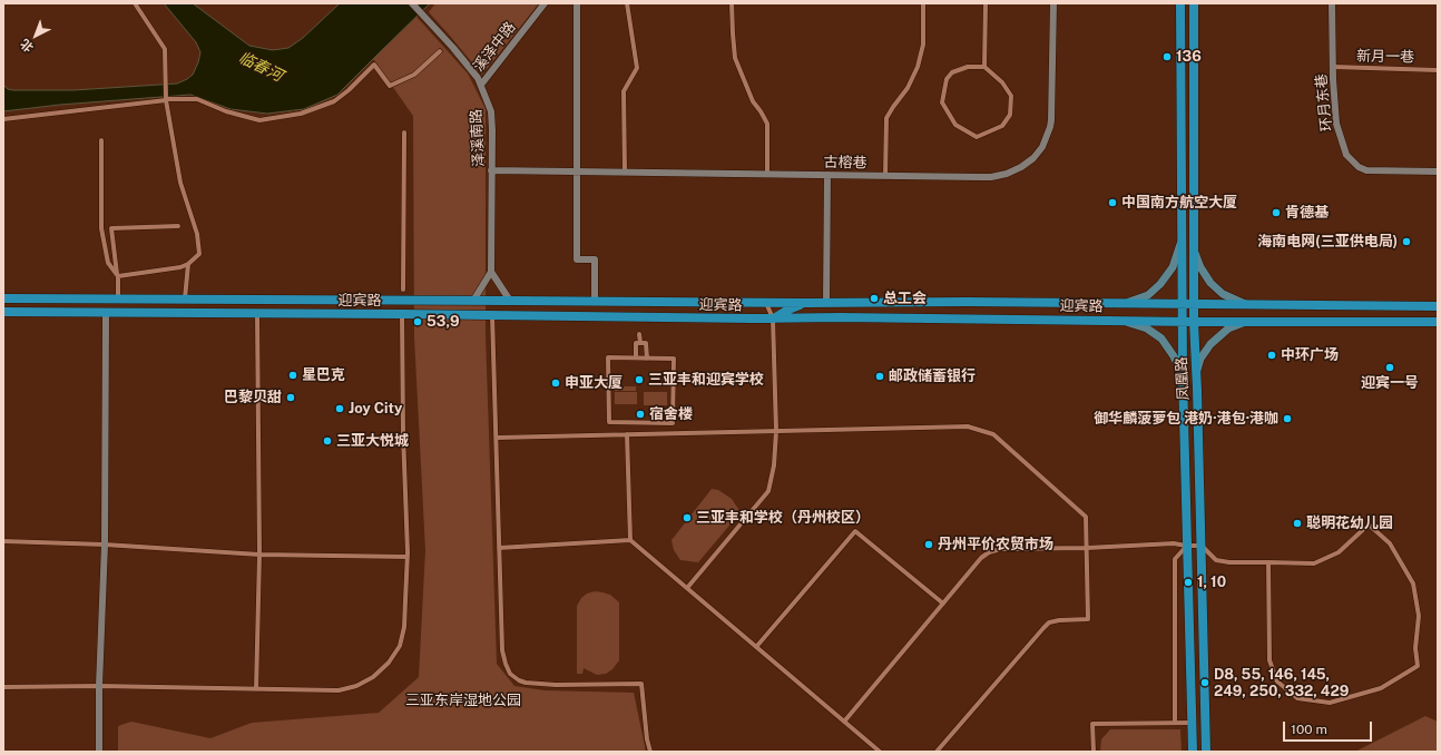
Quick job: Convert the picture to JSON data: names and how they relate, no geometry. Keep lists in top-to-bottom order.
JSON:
{
  "streets": {
    "highway": ["迎宾路", "凤凰路"],
    "street": [
      "溪泽中路",
      "新月一巷",
      "环月东巷",
      "泽溪南路",
      "古榕巷"
    ]
  },
  "crossings": [
    ["溪泽中路", "泽溪南路"],
    ["新月一巷", "环月东巷"],
    ["泽溪南路", "古榕巷"],
    ["泽溪南路", "迎宾路"],
    ["迎宾路", "凤凰路"]
  ],
  "water": ["临春河"],
  "parks": ["三亚东岸湿地公园"],
  "places": [
    "136",
    "中国南方航空大厦",
    "肯德基",
    "海南电网(三亚供电局)",
    "总工会",
    "53,9",
    "中环广场",
    "迎宾一号",
    "星巴克",
    "邮政储蓄银行",
    "三亚丰和迎宾学校",
    "申亚大厦",
    "巴黎贝甜",
    "Joy City",
    "宿舍楼",
    "御华麟菠萝包 港奶·港包·港咖",
    "三亚大悦城",
    "三亚丰和学校（丹州校区）",
    "聪明花幼儿园",
    "丹州平价农贸市场",
    "1, 10",
    "D8, 55, 146, 145, 249, 250, 332, 429"
  ],
  "scale_bar": "100 m",
  "north": "bottom left"
}
